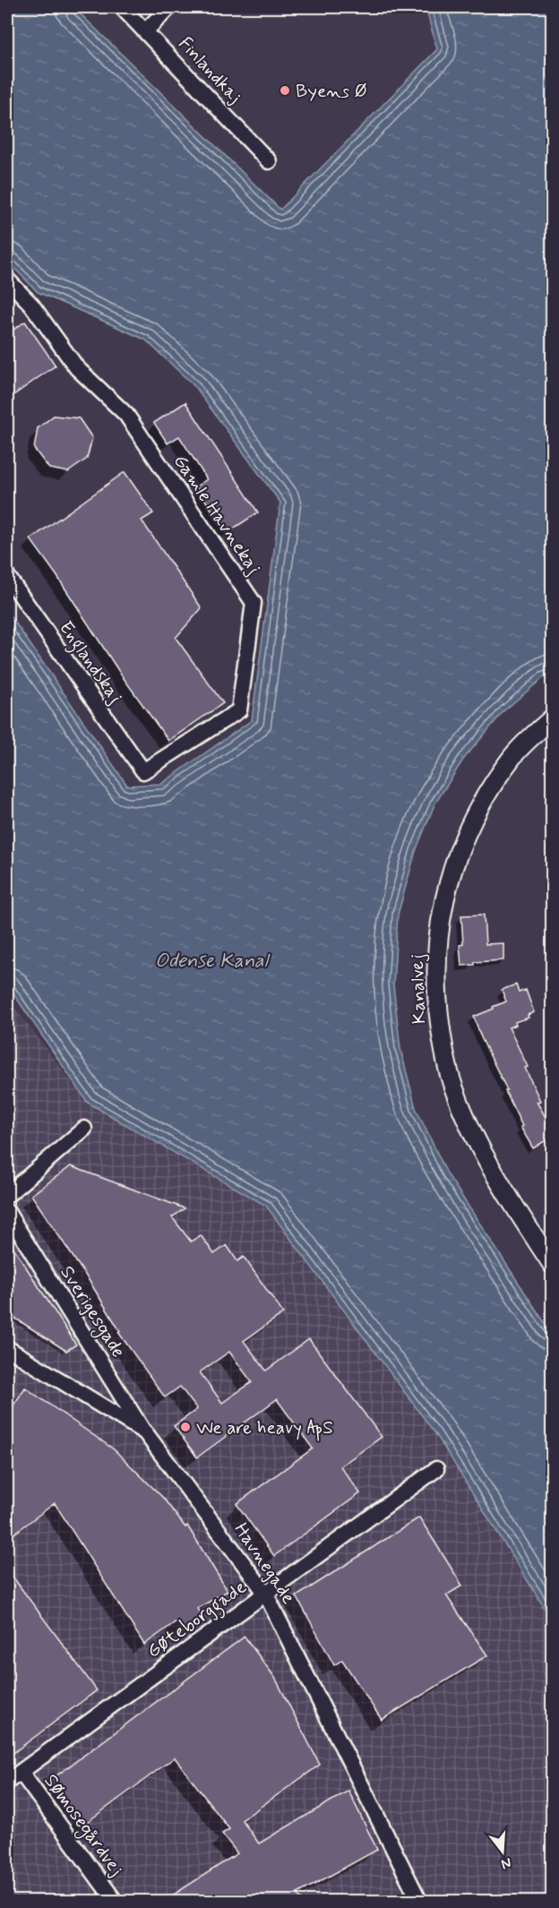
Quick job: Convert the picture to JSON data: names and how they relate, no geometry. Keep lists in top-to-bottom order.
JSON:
{
  "streets": {
    "street": [
      "Finlandkaj",
      "Gamle Havnekaj",
      "Englandskaj",
      "Kanalvej",
      "Sverigesgade",
      "Havnegade",
      "Gøteborggade",
      "Sømosegårdvej"
    ]
  },
  "crossings": [
    ["Gamle Havnekaj", "Englandskaj"],
    ["Sverigesgade", "Havnegade"],
    ["Havnegade", "Gøteborggade"],
    ["Gøteborggade", "Sømosegårdvej"]
  ],
  "water": ["Odense Kanal"],
  "places": ["Byens Ø", "We are heavy ApS"],
  "north": "bottom"
}
